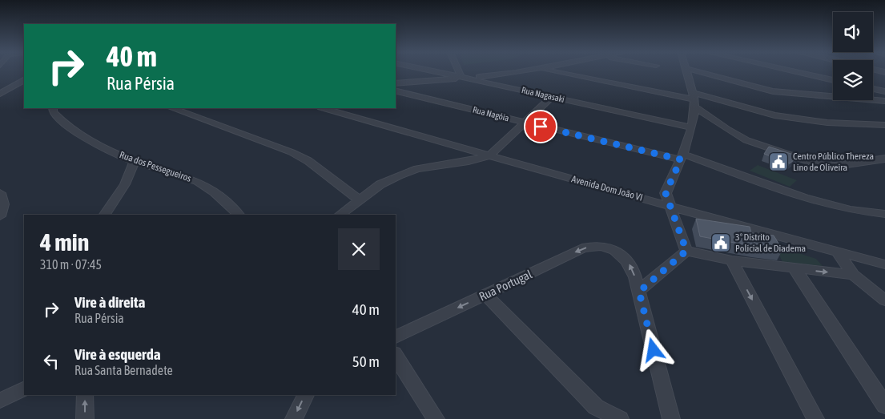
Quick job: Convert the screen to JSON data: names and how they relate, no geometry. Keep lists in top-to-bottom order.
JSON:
{
  "streets": {
    "street": [
      "Rua Nagasaki",
      "Rua Nagóia",
      "Rua dos Pessegueiros",
      "Avenida Dom João VI",
      "Rua Portugal"
    ]
  },
  "one_way": ["Rua Portugal"],
  "places": {
    "public building": ["Centro Público Thereza Lino de Oliveira", "3º Distrito Policial de Diadema"]
  },
  "page": {
    "turn": ["40 m", "Rua Pérsia"],
    "heading": ["4 min", "310 m · 07:45"],
    "list": [
      {
        "name": "Vire à direita",
        "note": "Rua Pérsia",
        "value": "40 m"
      },
      {
        "name": "Vire à esquerda",
        "note": "Rua Santa Bernadete",
        "value": "50 m"
      }
    ]
  }
}
